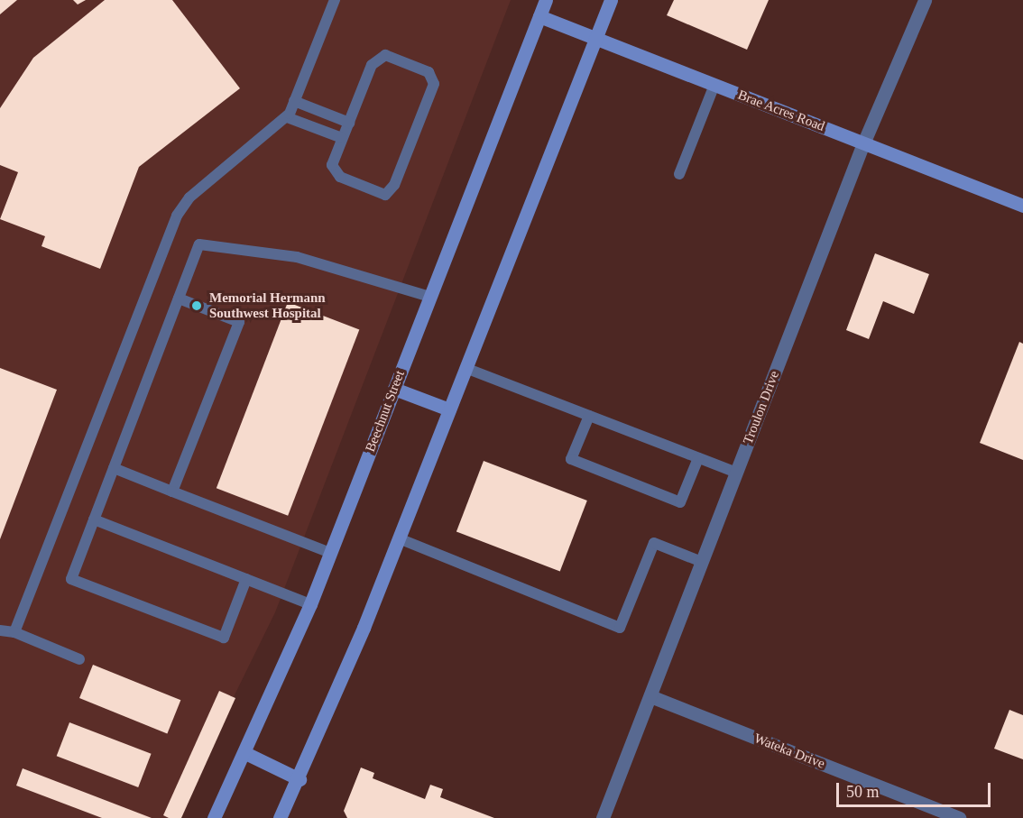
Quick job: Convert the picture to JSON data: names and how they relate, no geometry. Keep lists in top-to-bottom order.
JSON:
{
  "streets": {
    "main road": ["Brae Acres Road", "Beechnut Street"],
    "street": ["Troulon Drive", "Wateka Drive"]
  },
  "crossings": [
    ["Brae Acres Road", "Troulon Drive"],
    ["Brae Acres Road", "Beechnut Street"],
    ["Troulon Drive", "Wateka Drive"]
  ],
  "places": ["Memorial Hermann Southwest Hospital"],
  "scale_bar": "50 m"
}
